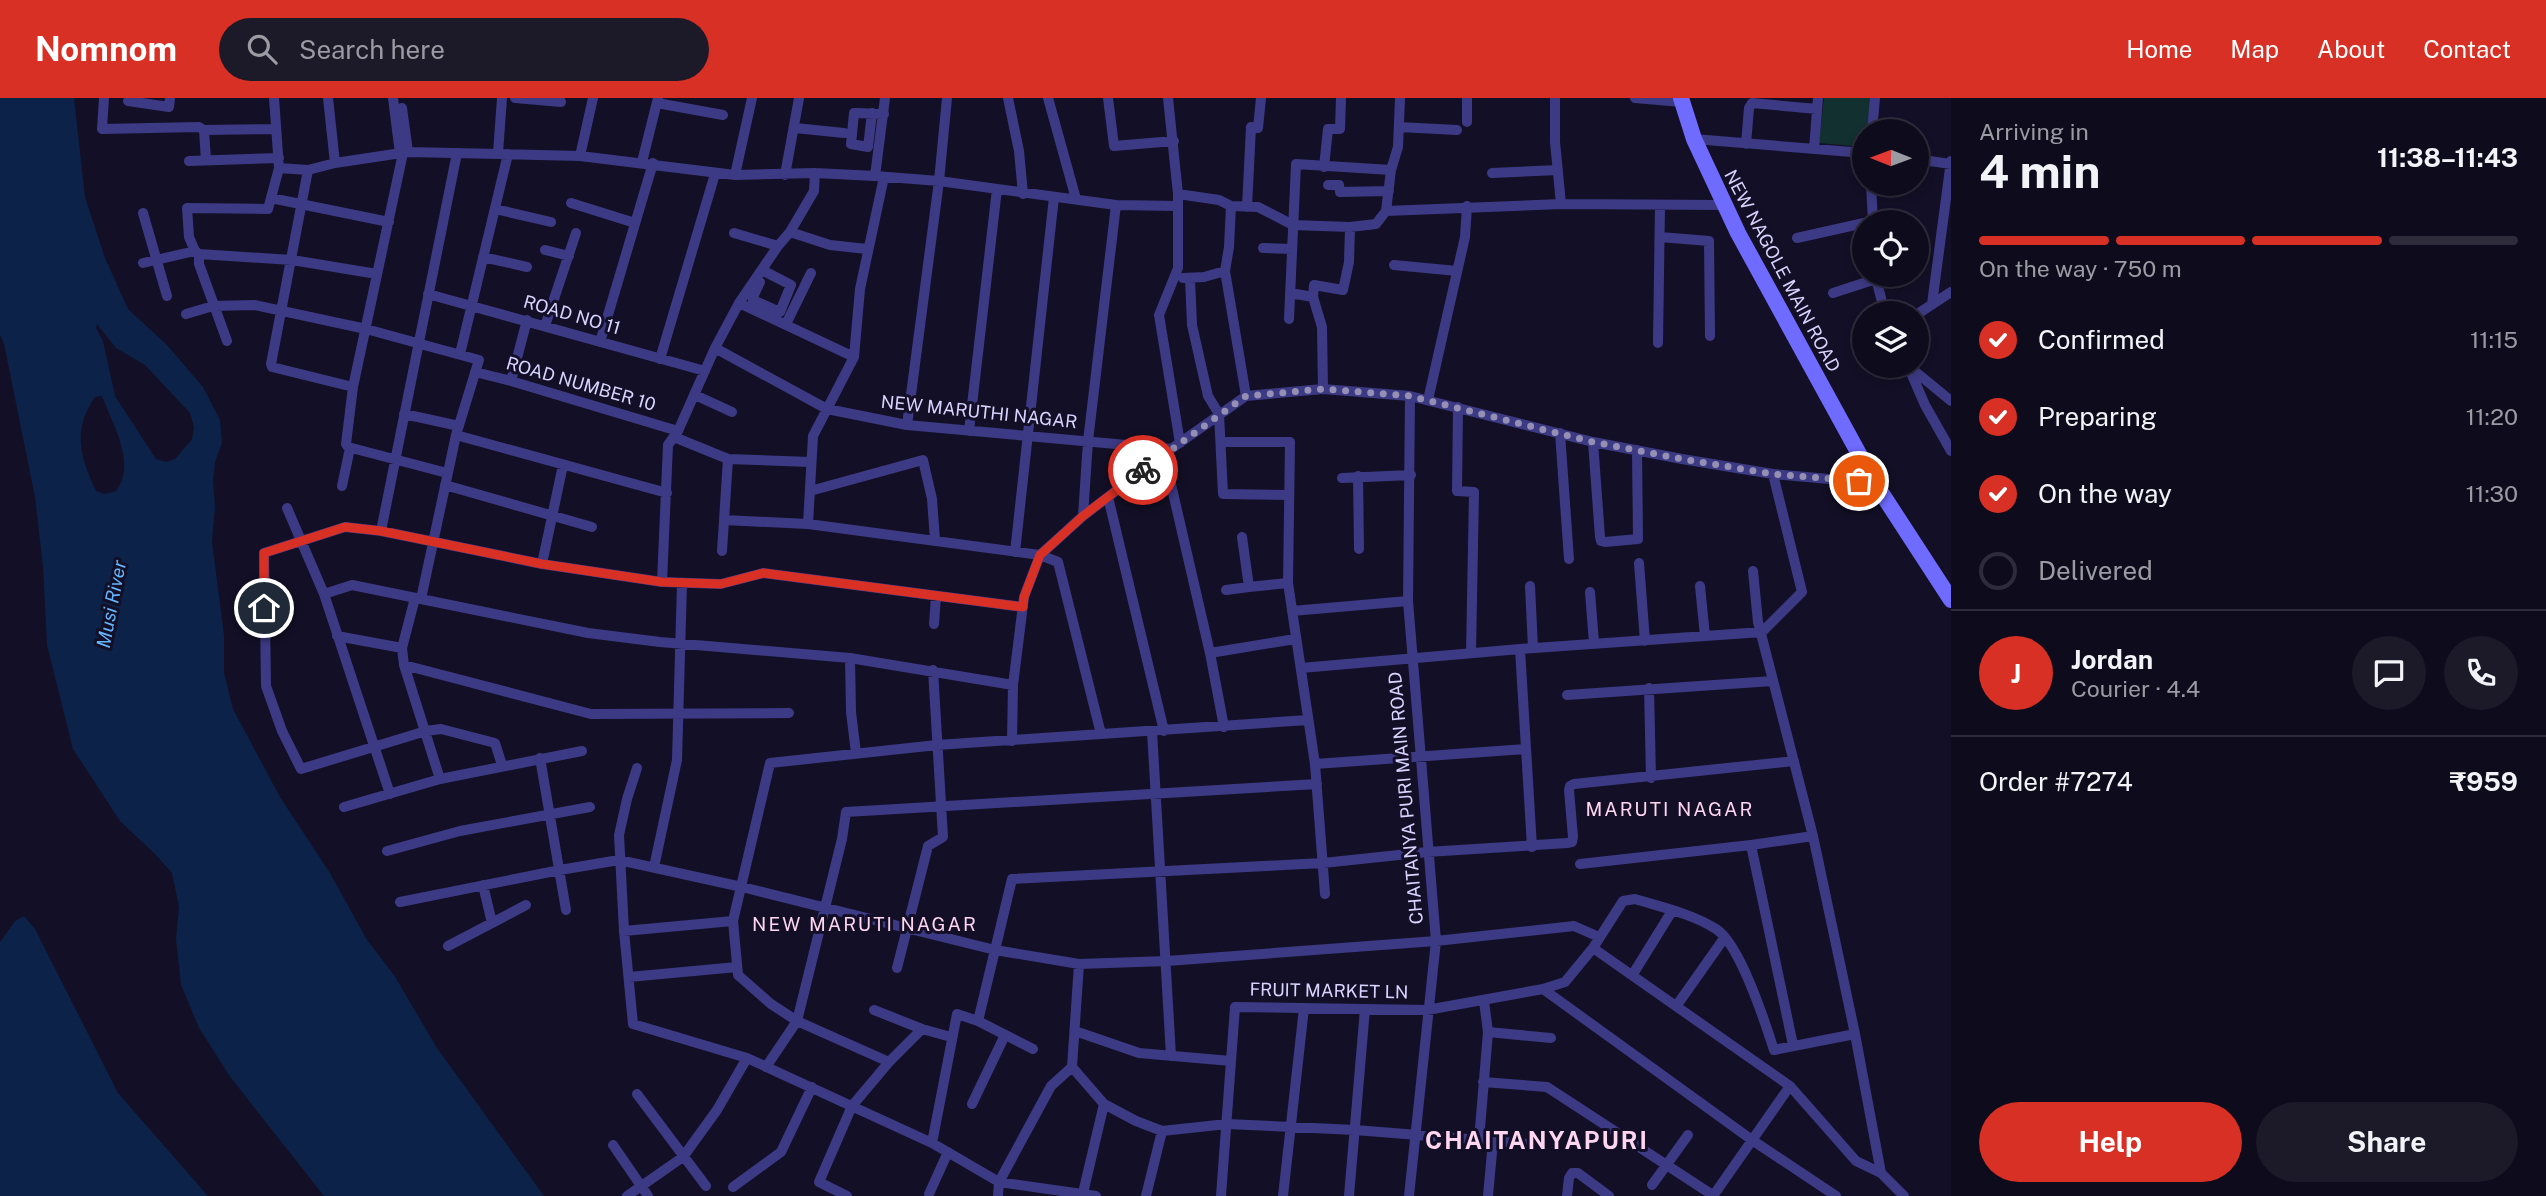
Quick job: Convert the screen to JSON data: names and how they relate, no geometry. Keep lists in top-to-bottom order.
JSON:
{
  "streets": {
    "street": [
      "NEW NAGOLE MAIN ROAD",
      "ROAD NO 11",
      "ROAD NUMBER 10",
      "NEW MARUTHI NAGAR",
      "CHAITANYA PURI MAIN ROAD",
      "FRUIT MARKET LN"
    ]
  },
  "crossings": [
    ["CHAITANYA PURI MAIN ROAD", "FRUIT MARKET LN"]
  ],
  "districts": ["MARUTI NAGAR", "NEW MARUTI NAGAR", "CHAITANYAPURI"],
  "water": ["Musi River"],
  "north": "left",
  "page": {
    "header": "Nomnom",
    "search": "Search here",
    "nav": [
      "Home",
      "Map",
      "About",
      "Contact"
    ],
    "heading": ["4 min", "Arriving in", "11:38–11:43"],
    "panel": [
      "Jordan",
      "Courier · 4.4",
      "Order #7274",
      "₹959"
    ],
    "bar": "On the way · 750 m",
    "list": [
      ["Confirmed", "11:15"],
      ["Preparing", "11:20"],
      ["On the way", "11:30"],
      "Delivered"
    ],
    "round": "J",
    "buttons": ["Help", "Share"]
  }
}
